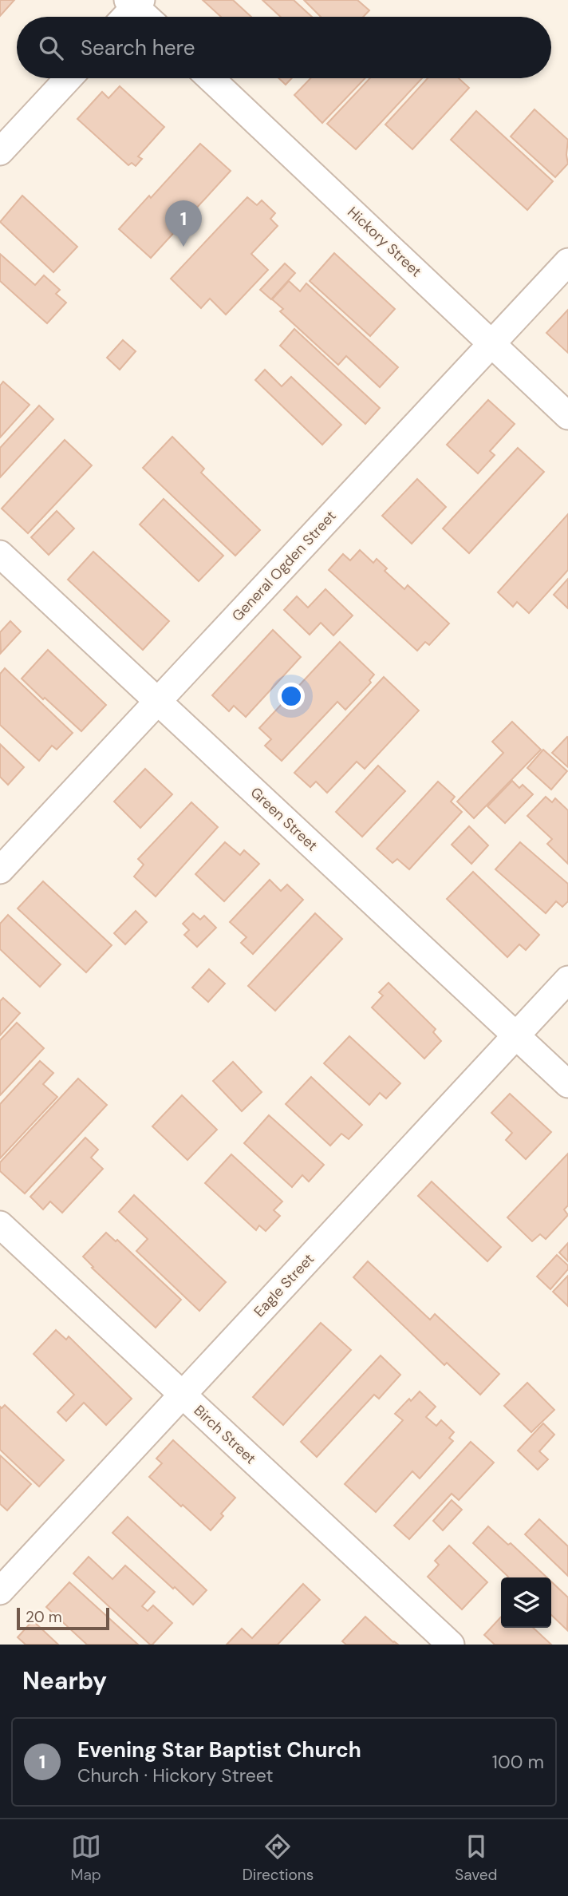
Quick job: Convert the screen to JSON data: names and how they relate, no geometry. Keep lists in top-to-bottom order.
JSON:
{
  "streets": {
    "street": [
      "Hickory Street",
      "General Ogden Street",
      "Green Street",
      "Eagle Street",
      "Birch Street"
    ]
  },
  "crossings": [
    ["Hickory Street", "General Ogden Street"],
    ["General Ogden Street", "Green Street"],
    ["Green Street", "Eagle Street"],
    ["Eagle Street", "Birch Street"]
  ],
  "scale_bar": "20 m",
  "page": {
    "search": "Search here",
    "pins": "1",
    "scale": "20 m",
    "heading": "Nearby",
    "list": [
      {
        "mark": "1",
        "name": "Evening Star Baptist Church",
        "note": "Church · Hickory Street",
        "value": "100 m"
      }
    ],
    "nav": ["Map", "Directions", "Saved"]
  }
}
